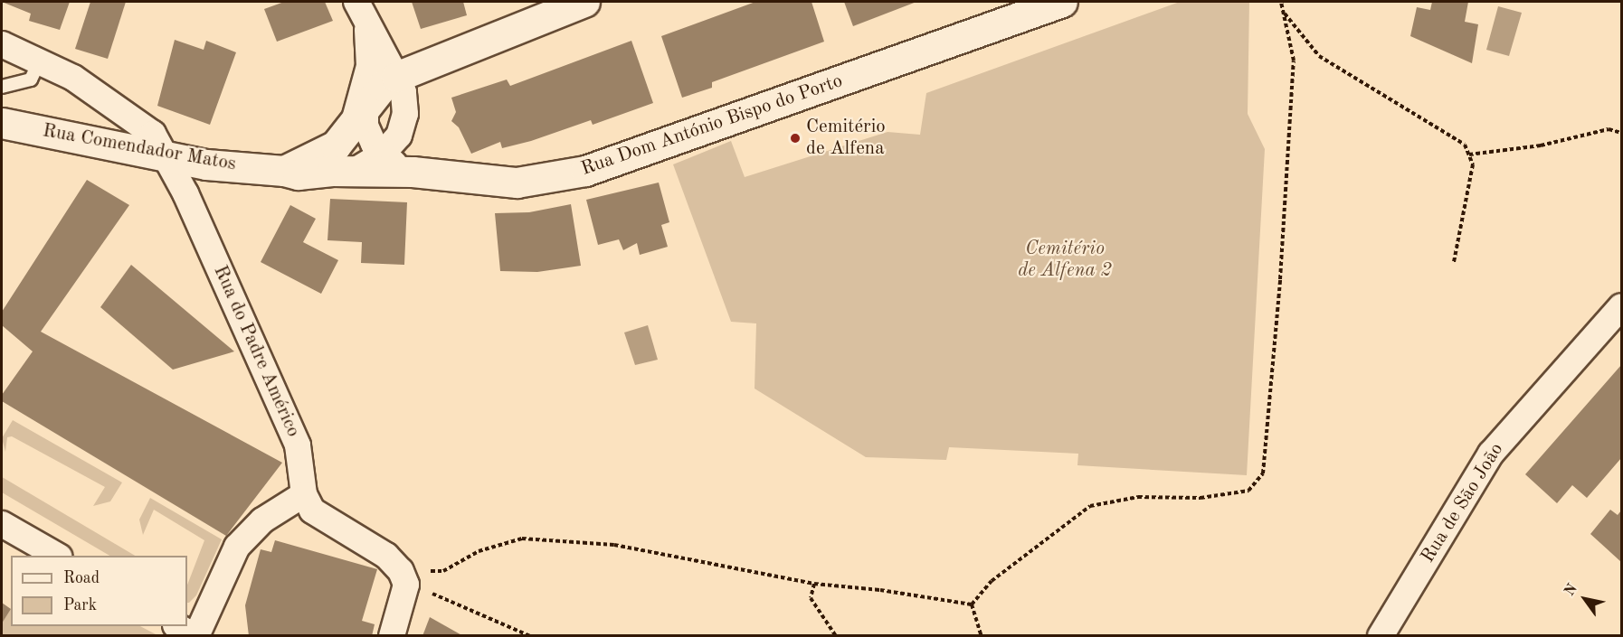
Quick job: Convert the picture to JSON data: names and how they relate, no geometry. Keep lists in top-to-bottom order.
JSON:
{
  "streets": {
    "street": [
      "Rua Dom António Bispo do Porto",
      "Rua Comendador Matos",
      "Rua do Padre Américo",
      "Rua de São João"
    ]
  },
  "crossings": [
    ["Rua Dom António Bispo do Porto", "Rua Comendador Matos"],
    ["Rua Comendador Matos", "Rua do Padre Américo"]
  ],
  "parks": ["Cemitério de Alfena 2"],
  "places": ["Cemitério de Alfena"],
  "legend": ["Road", "Park"],
  "north": "top left"
}
